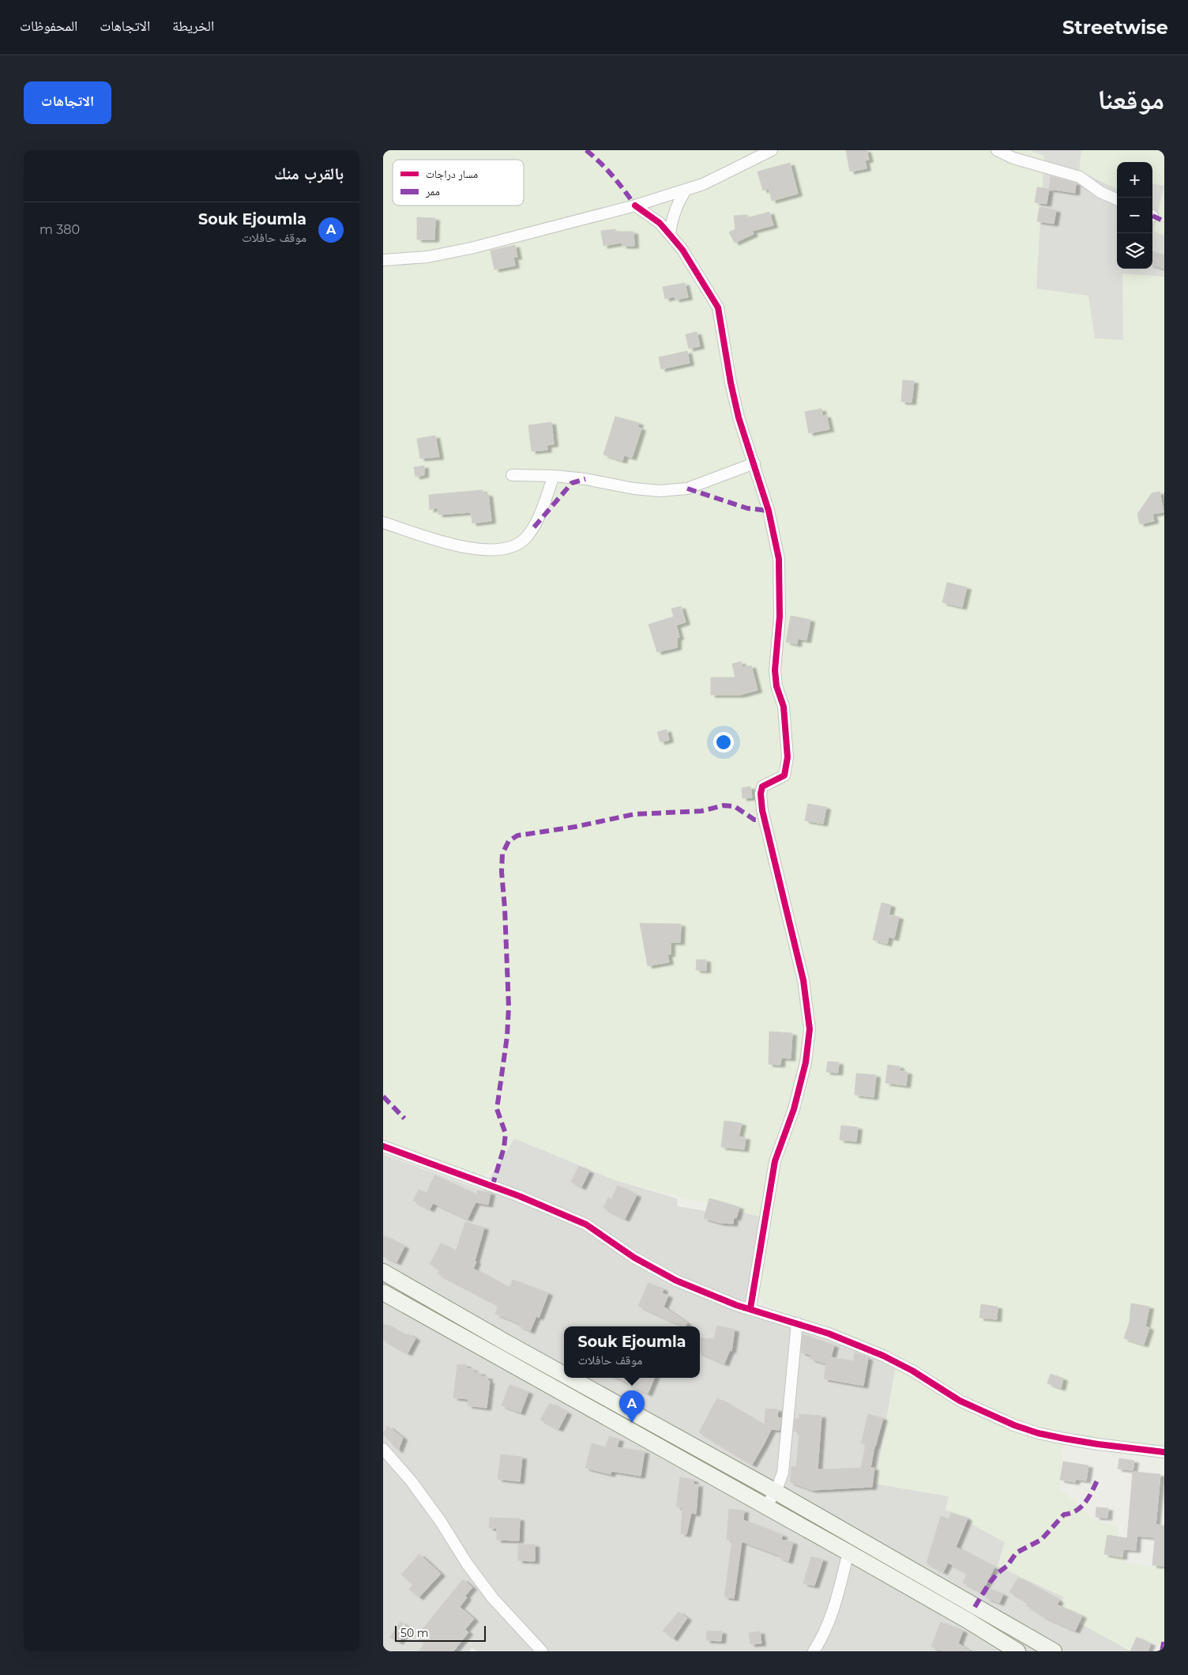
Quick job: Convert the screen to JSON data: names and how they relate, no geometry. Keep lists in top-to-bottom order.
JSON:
{
  "legend": ["مسار دراجات", "ممر"],
  "scale_bar": "50 m",
  "page": {
    "header": "Streetwise",
    "nav": ["الخريطة", "الاتجاهات", "المحفوظات"],
    "title": "موقعنا",
    "buttons": "الاتجاهات",
    "heading": "بالقرب منك",
    "map_buttons": ["+", "−"],
    "list": [
      {
        "mark": "A",
        "name": "Souk Ejoumla",
        "note": "موقف حافلات",
        "value": "380 m"
      }
    ],
    "popup": ["Souk Ejoumla", "موقف حافلات"],
    "pins": "A",
    "scale": "50 m"
  }
}
